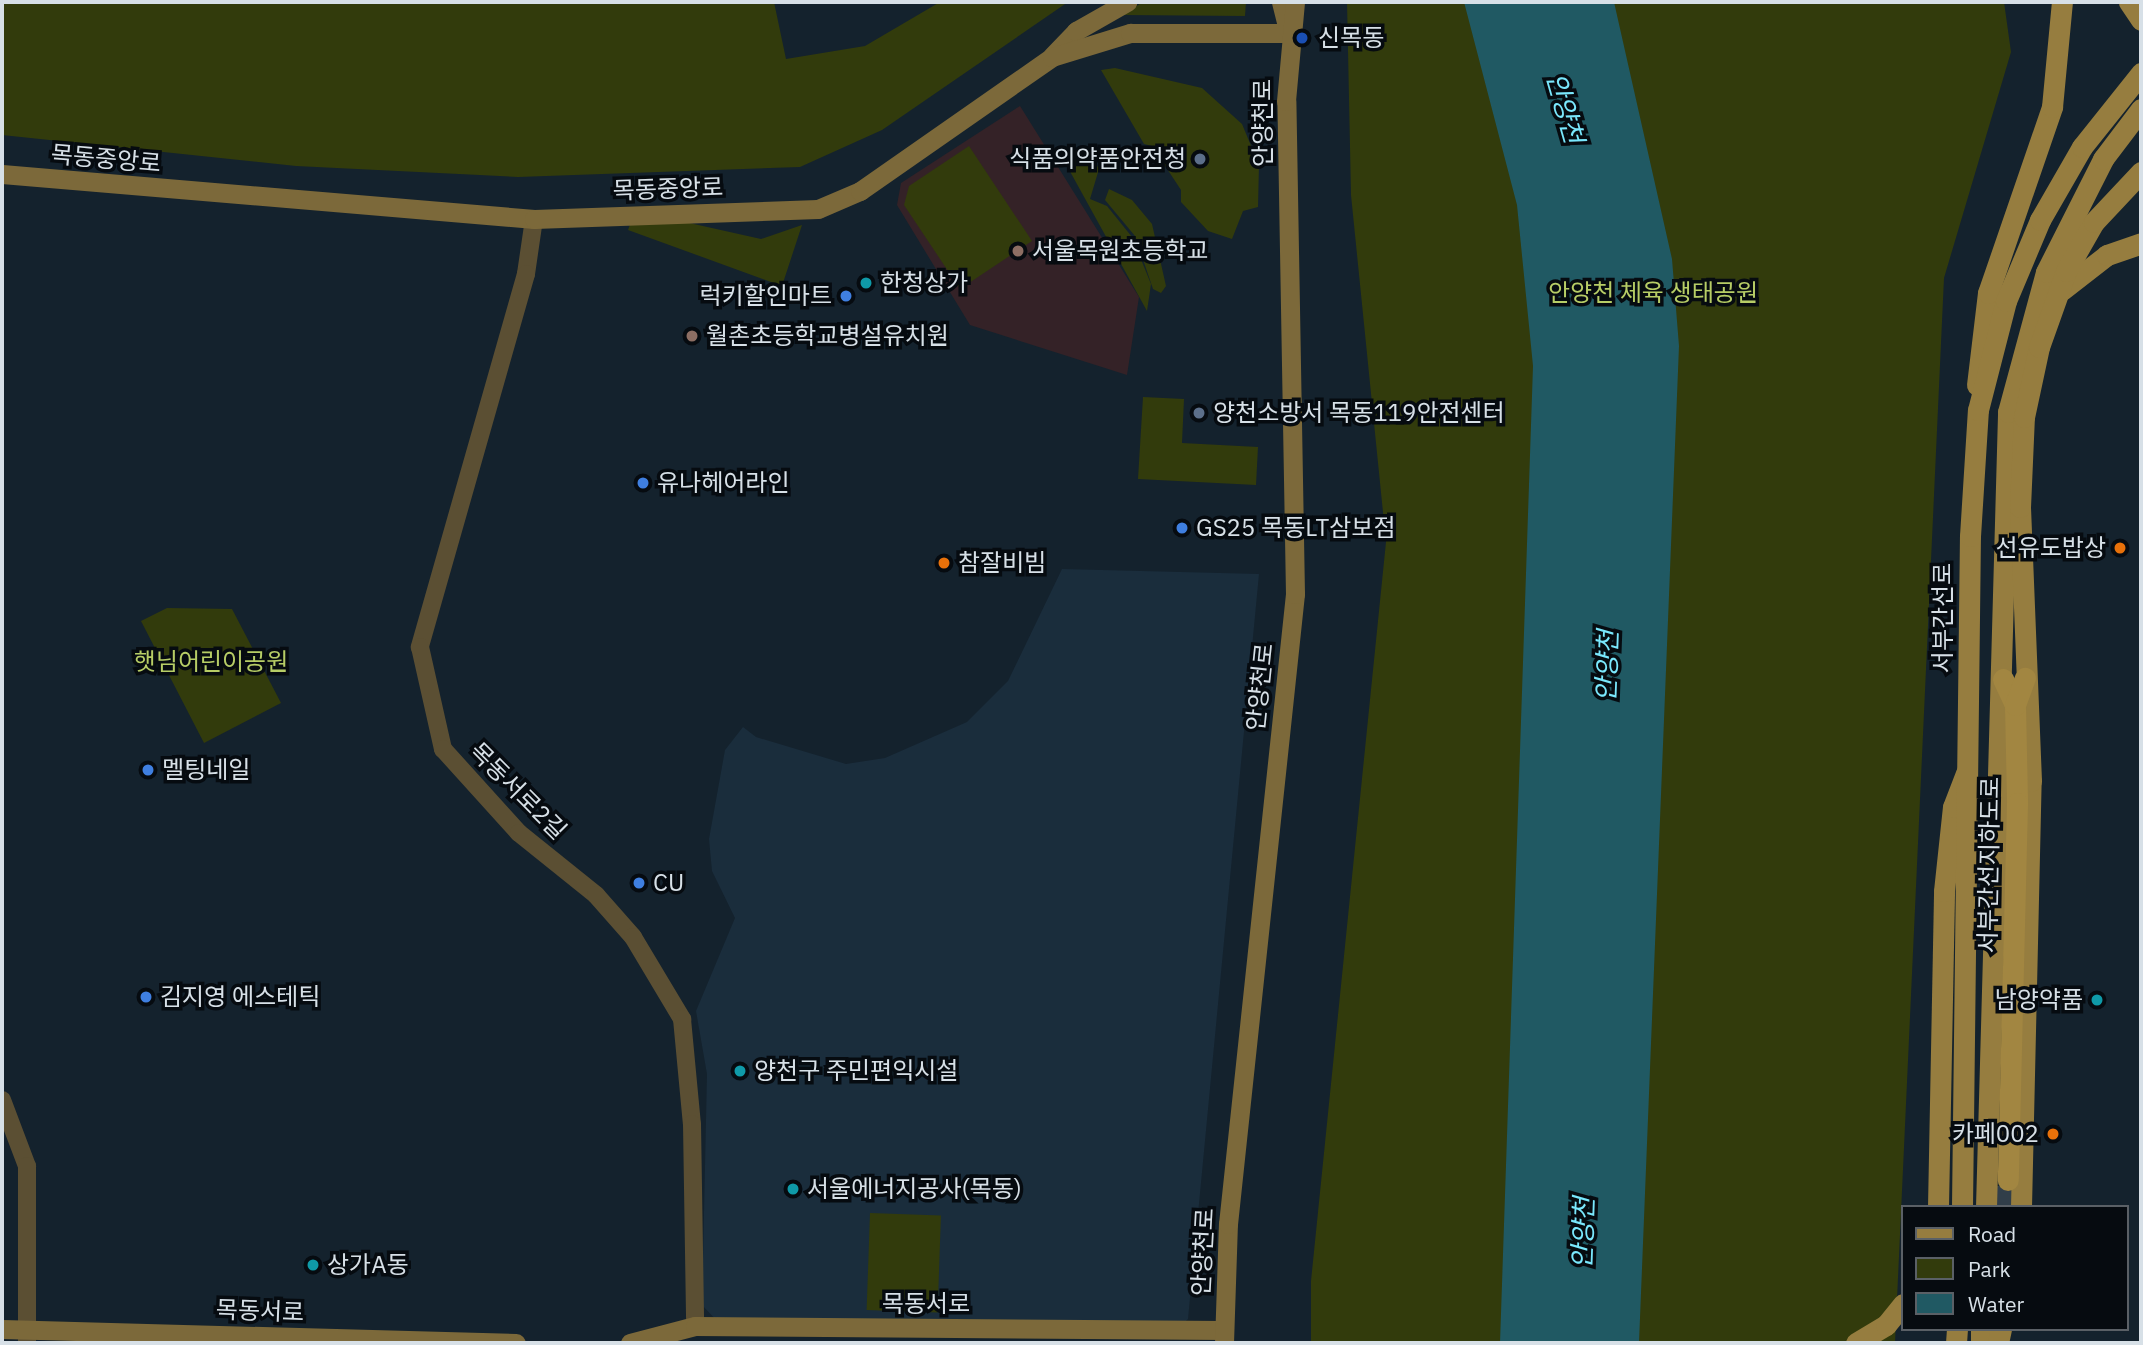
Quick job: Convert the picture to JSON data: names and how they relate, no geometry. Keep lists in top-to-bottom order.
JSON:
{
  "streets": {
    "highway": ["서부간선지하도로"],
    "main road": [
      "안양천로",
      "목동중앙로",
      "서부간선로",
      "목동서로"
    ],
    "street": ["목동서로2길"]
  },
  "crossings": [
    ["안양천로", "목동중앙로"],
    ["안양천로", "목동서로"],
    ["목동중앙로", "목동서로2길"],
    ["목동서로2길", "목동서로"]
  ],
  "water": ["안양천"],
  "parks": ["안양천 체육 생태공원", "햇님어린이공원"],
  "places": [
    "신목동",
    "식품의약품안전청",
    "서울목원초등학교",
    "한청상가",
    "럭키할인마트",
    "월촌초등학교병설유치원",
    "양천소방서 목동119안전센터",
    "유나헤어라인",
    "GS25 목동LT삼보점",
    "선유도밥상",
    "참잘비빔",
    "멜팅네일",
    "CU",
    "김지영 에스테틱",
    "남양약품",
    "양천구 주민편익시설",
    "카페002",
    "서울에너지공사(목동)",
    "상가A동"
  ],
  "legend": ["Road", "Park", "Water"]
}
